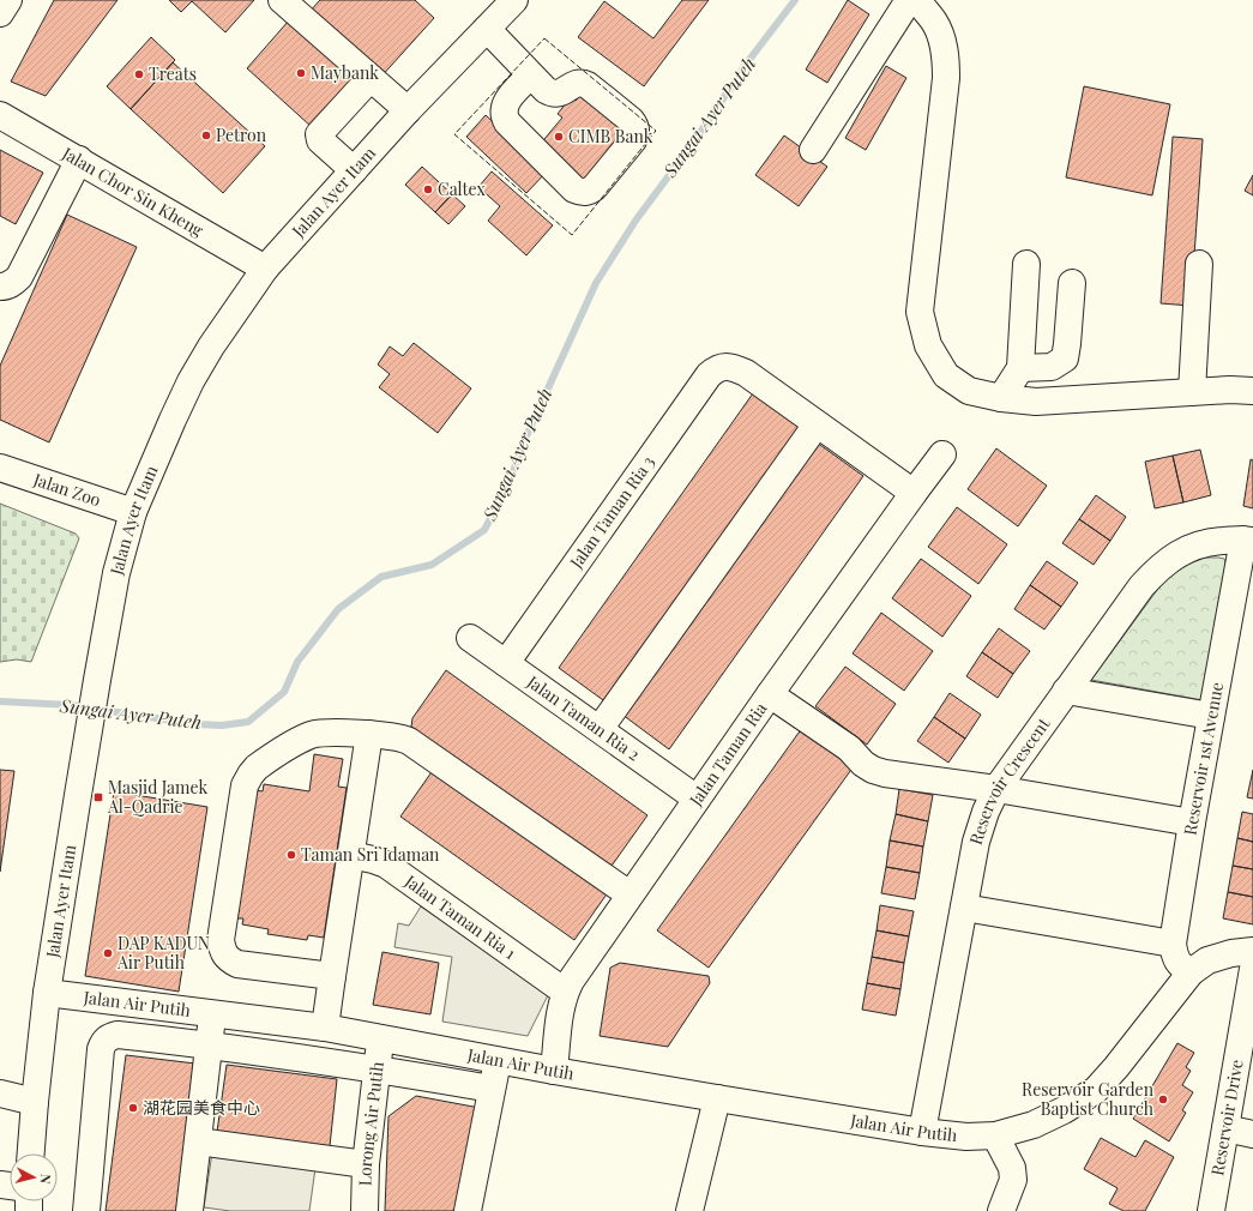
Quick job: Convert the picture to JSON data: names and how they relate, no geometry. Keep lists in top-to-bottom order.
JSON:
{
  "streets": {
    "street": [
      "Jalan Chor Sin Kheng",
      "Jalan Ayer Itam",
      "Jalan Zoo",
      "Jalan Taman Ria 3",
      "Jalan Taman Ria 2",
      "Jalan Taman Ria",
      "Reservoir 1st Avenue",
      "Reservoir Crescent",
      "Jalan Taman Ria 1",
      "Jalan Air Putih",
      "Reservoir Drive",
      "Lorong Air Putih"
    ]
  },
  "crossings": [
    ["Jalan Chor Sin Kheng", "Jalan Ayer Itam"],
    ["Jalan Ayer Itam", "Jalan Zoo"],
    ["Jalan Ayer Itam", "Jalan Air Putih"],
    ["Jalan Taman Ria 3", "Jalan Taman Ria 2"],
    ["Jalan Taman Ria 2", "Jalan Taman Ria"],
    ["Jalan Taman Ria", "Jalan Taman Ria 1"],
    ["Jalan Taman Ria", "Jalan Air Putih"],
    ["Reservoir 1st Avenue", "Reservoir Crescent"],
    ["Reservoir 1st Avenue", "Jalan Air Putih"],
    ["Reservoir Crescent", "Jalan Air Putih"],
    ["Jalan Air Putih", "Lorong Air Putih"]
  ],
  "water": ["Sungai Ayer Puteh"],
  "places": {
    "other": [
      "Maybank",
      "Treats",
      "Petron",
      "CIMB Bank",
      "Caltex",
      "Taman Sri Idaman",
      "DAP KADUN Air Putih",
      "Reservoir Garden Baptist Church",
      "湖花园美食中心"
    ],
    "transit": ["Masjid Jamek Al-Qadrie"]
  },
  "north": "right"
}
